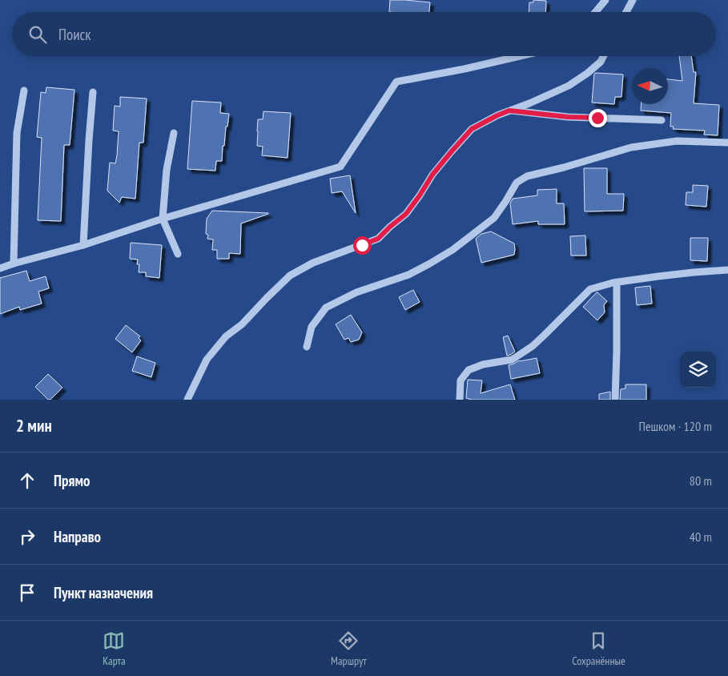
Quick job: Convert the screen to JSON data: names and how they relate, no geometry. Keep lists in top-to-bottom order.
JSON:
{
  "north": "left",
  "page": {
    "search": "Поиск",
    "heading": ["2 мин", "Пешком · 120 m"],
    "list": [
      ["Прямо", "80 m"],
      ["Направо", "40 m"],
      "Пункт назначения"
    ],
    "nav": ["Карта", "Маршрут", "Сохранённые"]
  }
}
